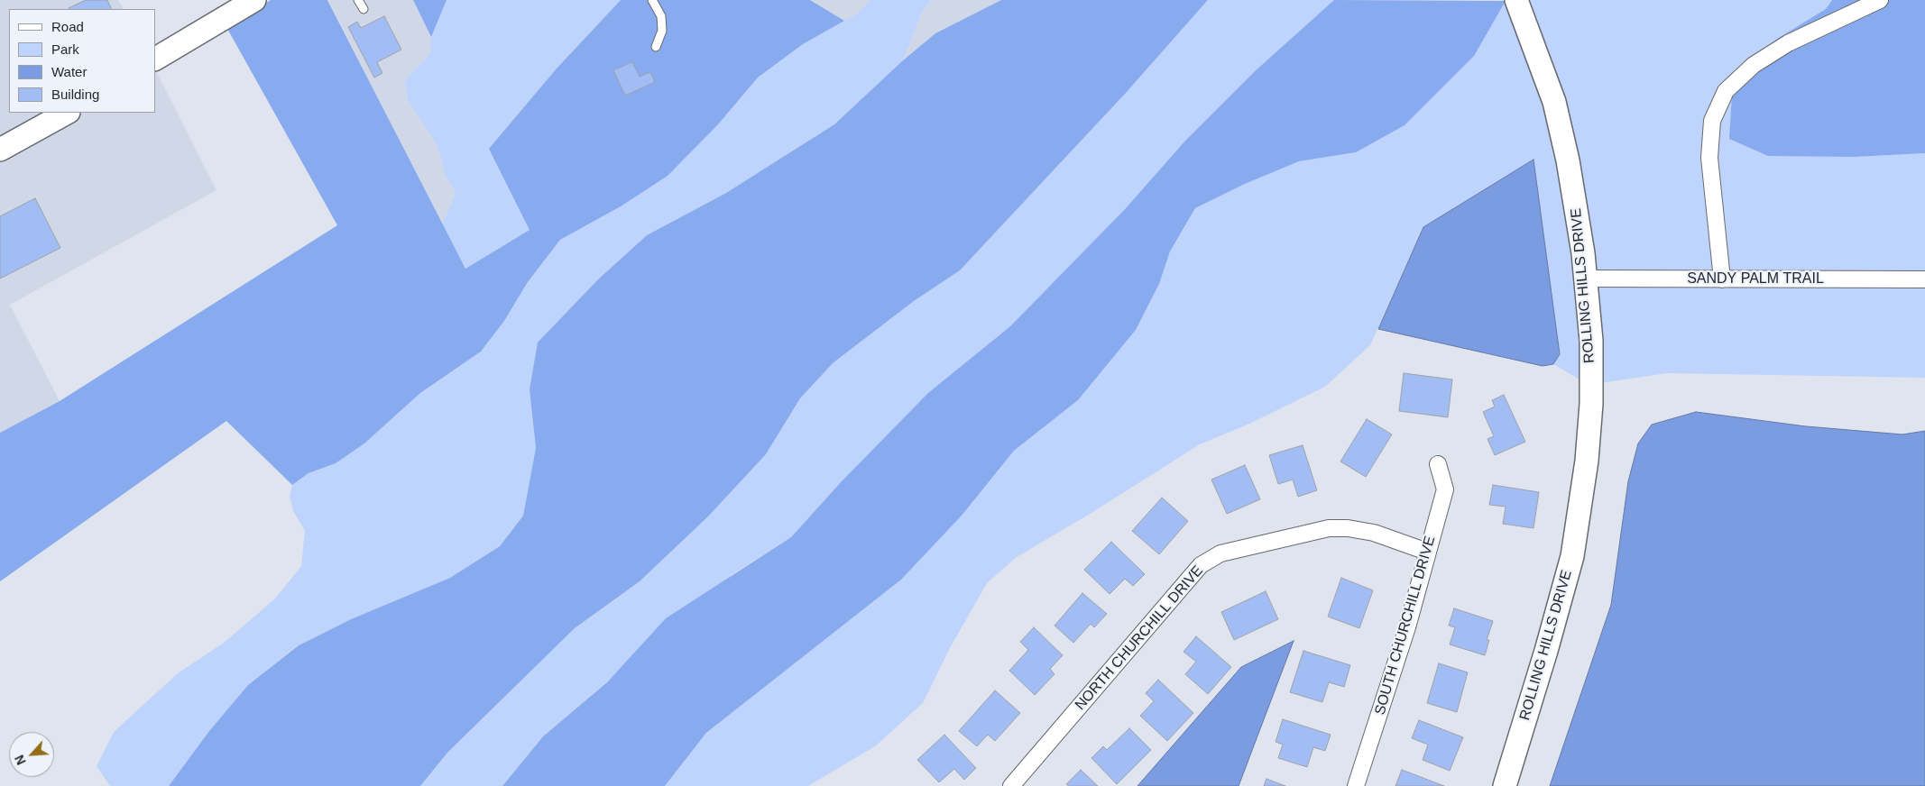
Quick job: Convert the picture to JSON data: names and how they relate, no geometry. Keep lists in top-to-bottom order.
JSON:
{
  "streets": {
    "street": [
      "SANDY PALM TRAIL",
      "ROLLING HILLS DRIVE",
      "SOUTH CHURCHILL DRIVE",
      "NORTH CHURCHILL DRIVE"
    ]
  },
  "crossings": [
    ["SANDY PALM TRAIL", "ROLLING HILLS DRIVE"],
    ["SOUTH CHURCHILL DRIVE", "NORTH CHURCHILL DRIVE"]
  ],
  "legend": [
    "Road",
    "Park",
    "Water",
    "Building"
  ],
  "north": "bottom left"
}
